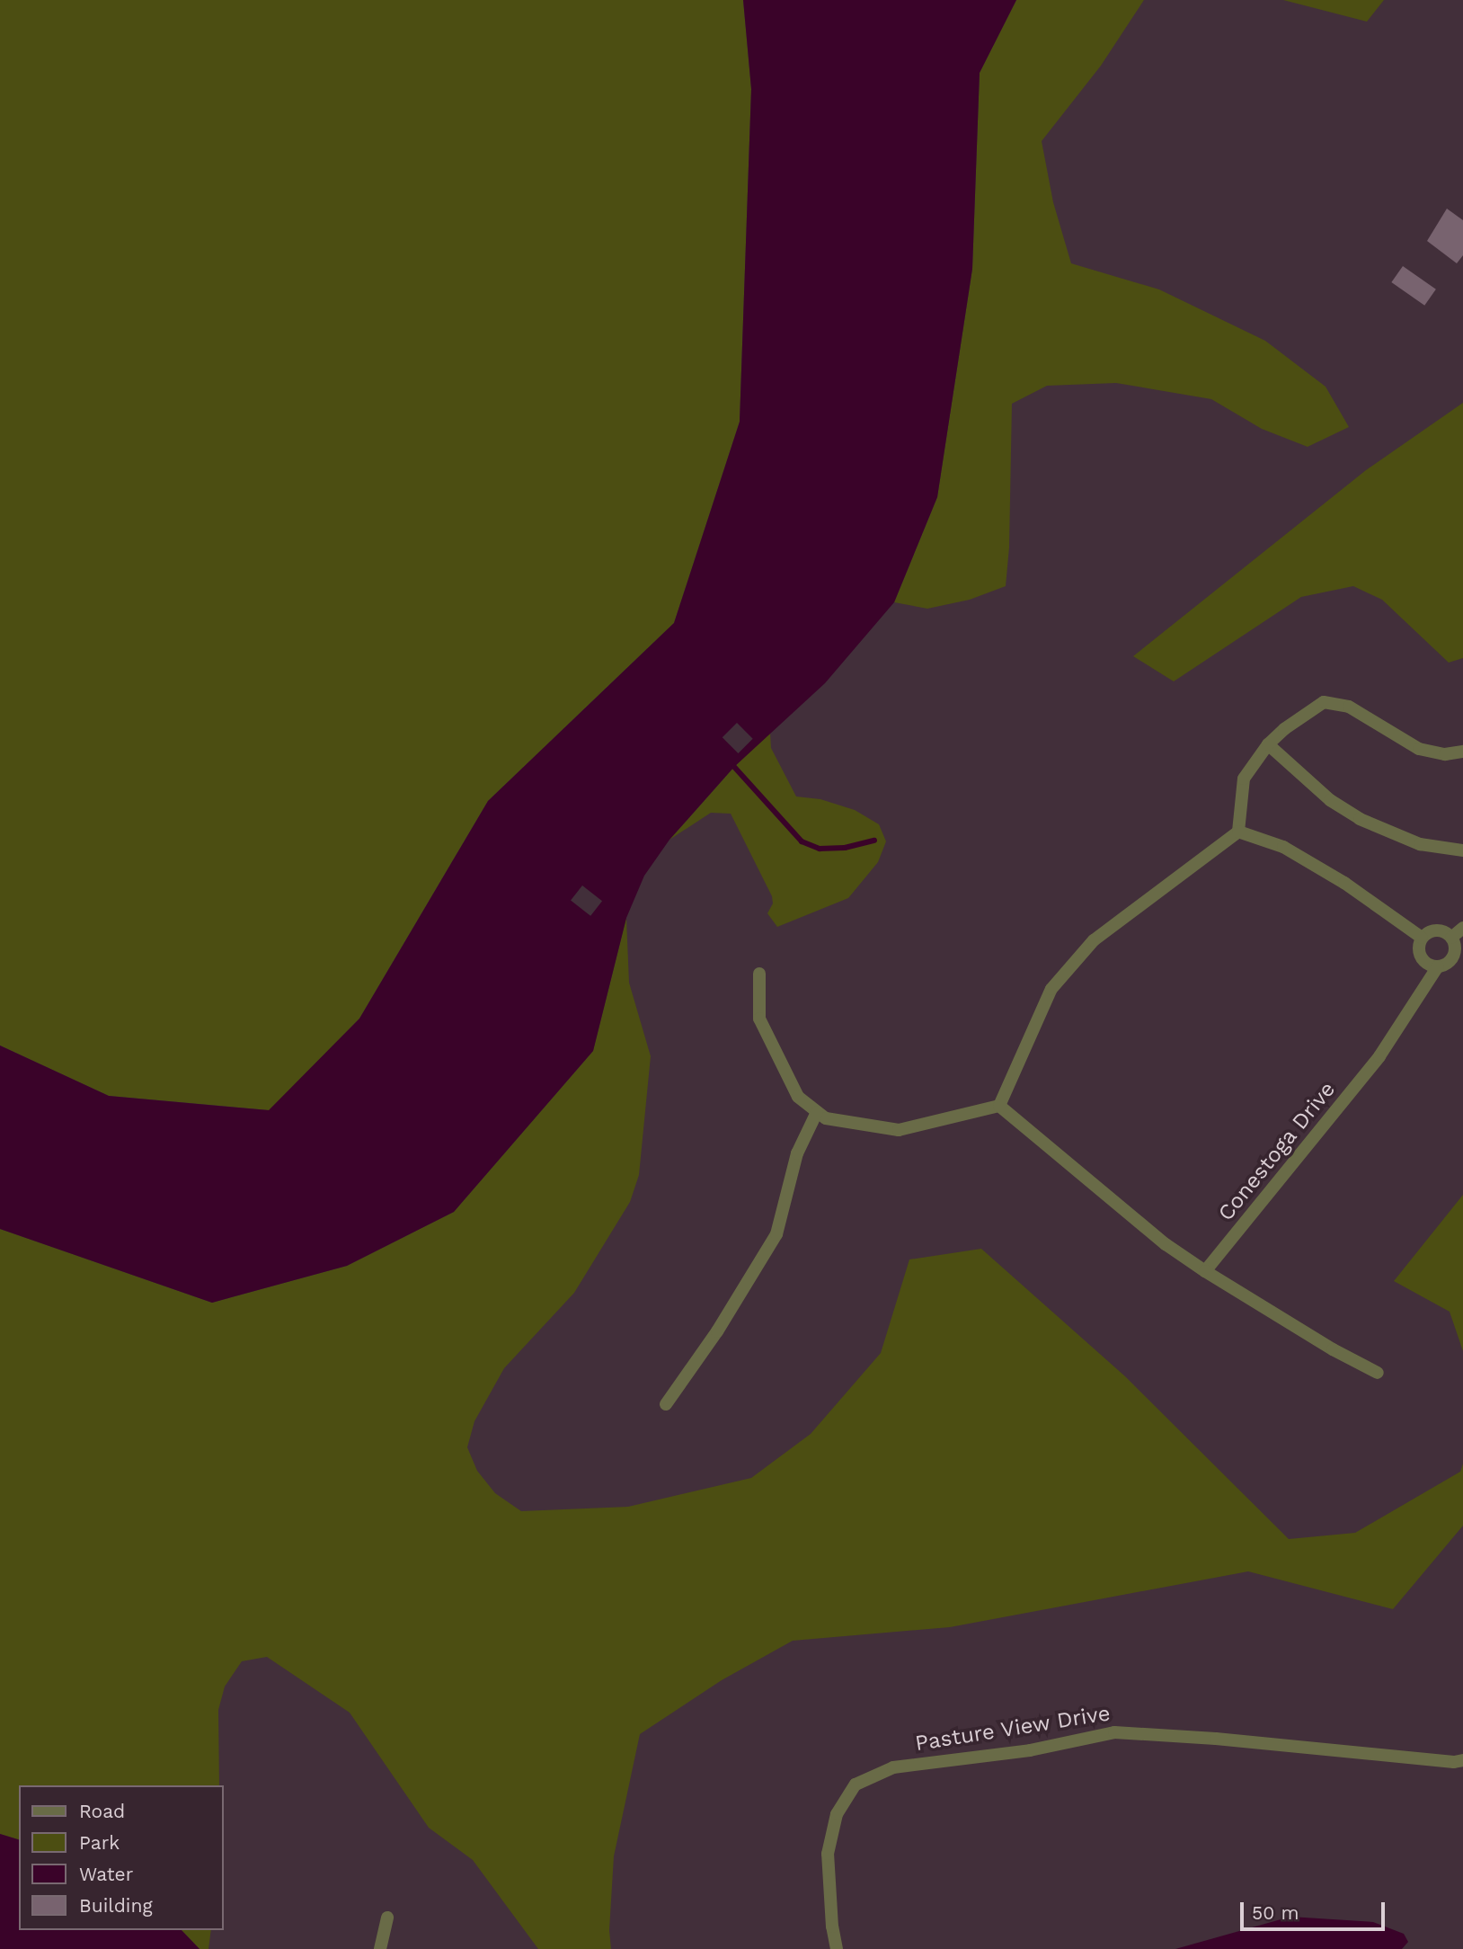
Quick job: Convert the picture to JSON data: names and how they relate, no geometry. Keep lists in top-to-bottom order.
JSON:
{
  "streets": {
    "street": ["Conestoga Drive", "Pasture View Drive"]
  },
  "legend": [
    "Road",
    "Park",
    "Water",
    "Building"
  ],
  "scale_bar": "50 m"
}
